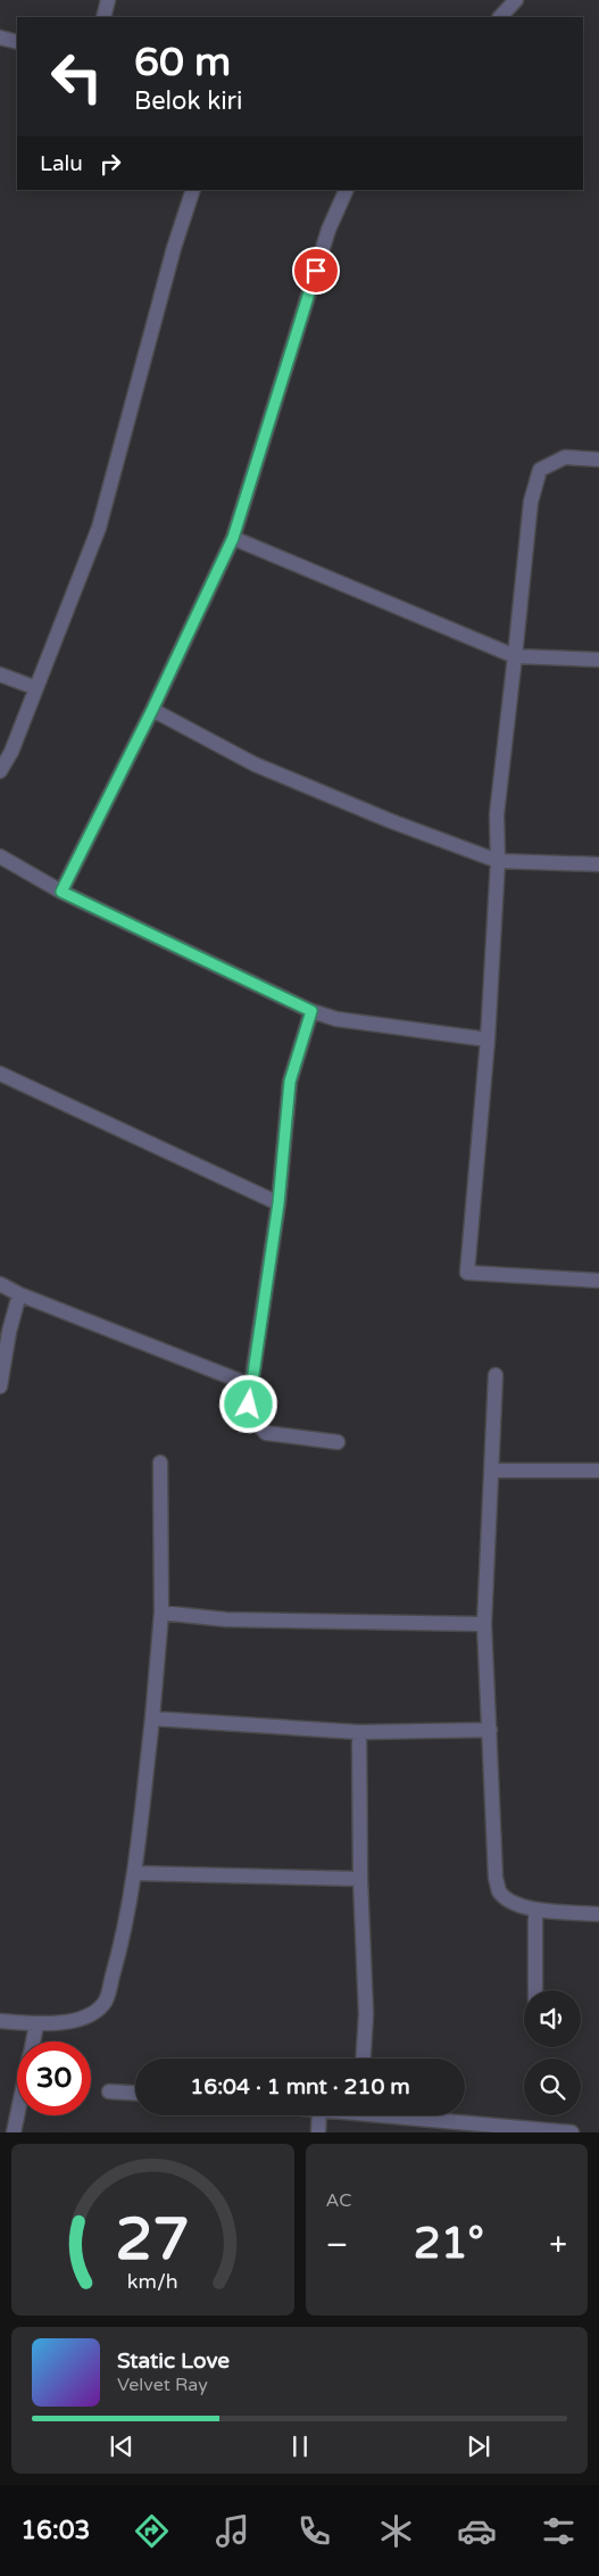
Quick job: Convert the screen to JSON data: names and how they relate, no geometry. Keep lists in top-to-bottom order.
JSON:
{
  "page": {
    "turn": ["60 m", "Belok kiri"],
    "then": "Lalu",
    "limit": "30",
    "trip": "16:04 · 1 mnt · 210 m",
    "tile": "AC",
    "heat": ["−", "21°", "+"],
    "song": ["Static Love", "Velvet Ray"],
    "tabs": "16:03",
    "gauge": ["27", "km/h"]
  }
}
